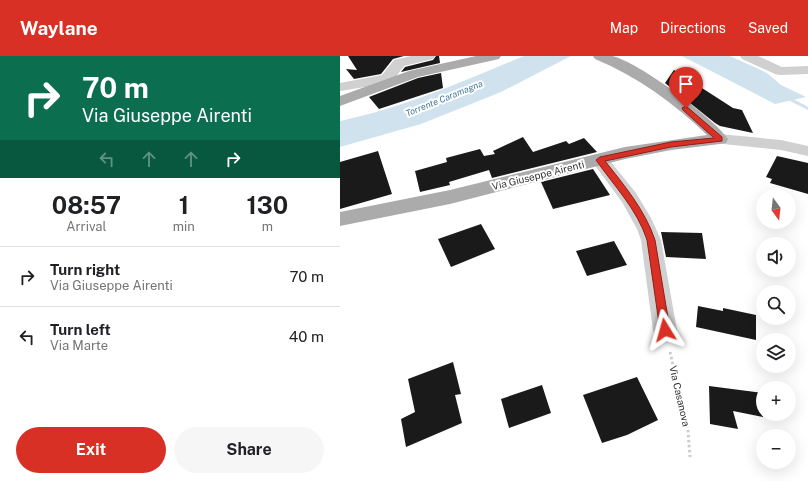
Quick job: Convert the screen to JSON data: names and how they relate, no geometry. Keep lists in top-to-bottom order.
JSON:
{
  "streets": {
    "main road": ["Via Giuseppe Airenti"],
    "path": ["Via Casanova"]
  },
  "water": ["Torrente Caramagna"],
  "north": "bottom",
  "page": {
    "header": "Waylane",
    "nav": ["Map", "Directions", "Saved"],
    "turn": ["70 m", "Via Giuseppe Airenti"],
    "eta": [
      "08:57",
      "Arrival",
      "1",
      "min",
      "130",
      "m"
    ],
    "map_buttons": ["+", "−"],
    "list": [
      {
        "name": "Turn right",
        "note": "Via Giuseppe Airenti",
        "value": "70 m"
      },
      {
        "name": "Turn left",
        "note": "Via Marte",
        "value": "40 m"
      }
    ],
    "buttons": ["Exit", "Share"]
  }
}
